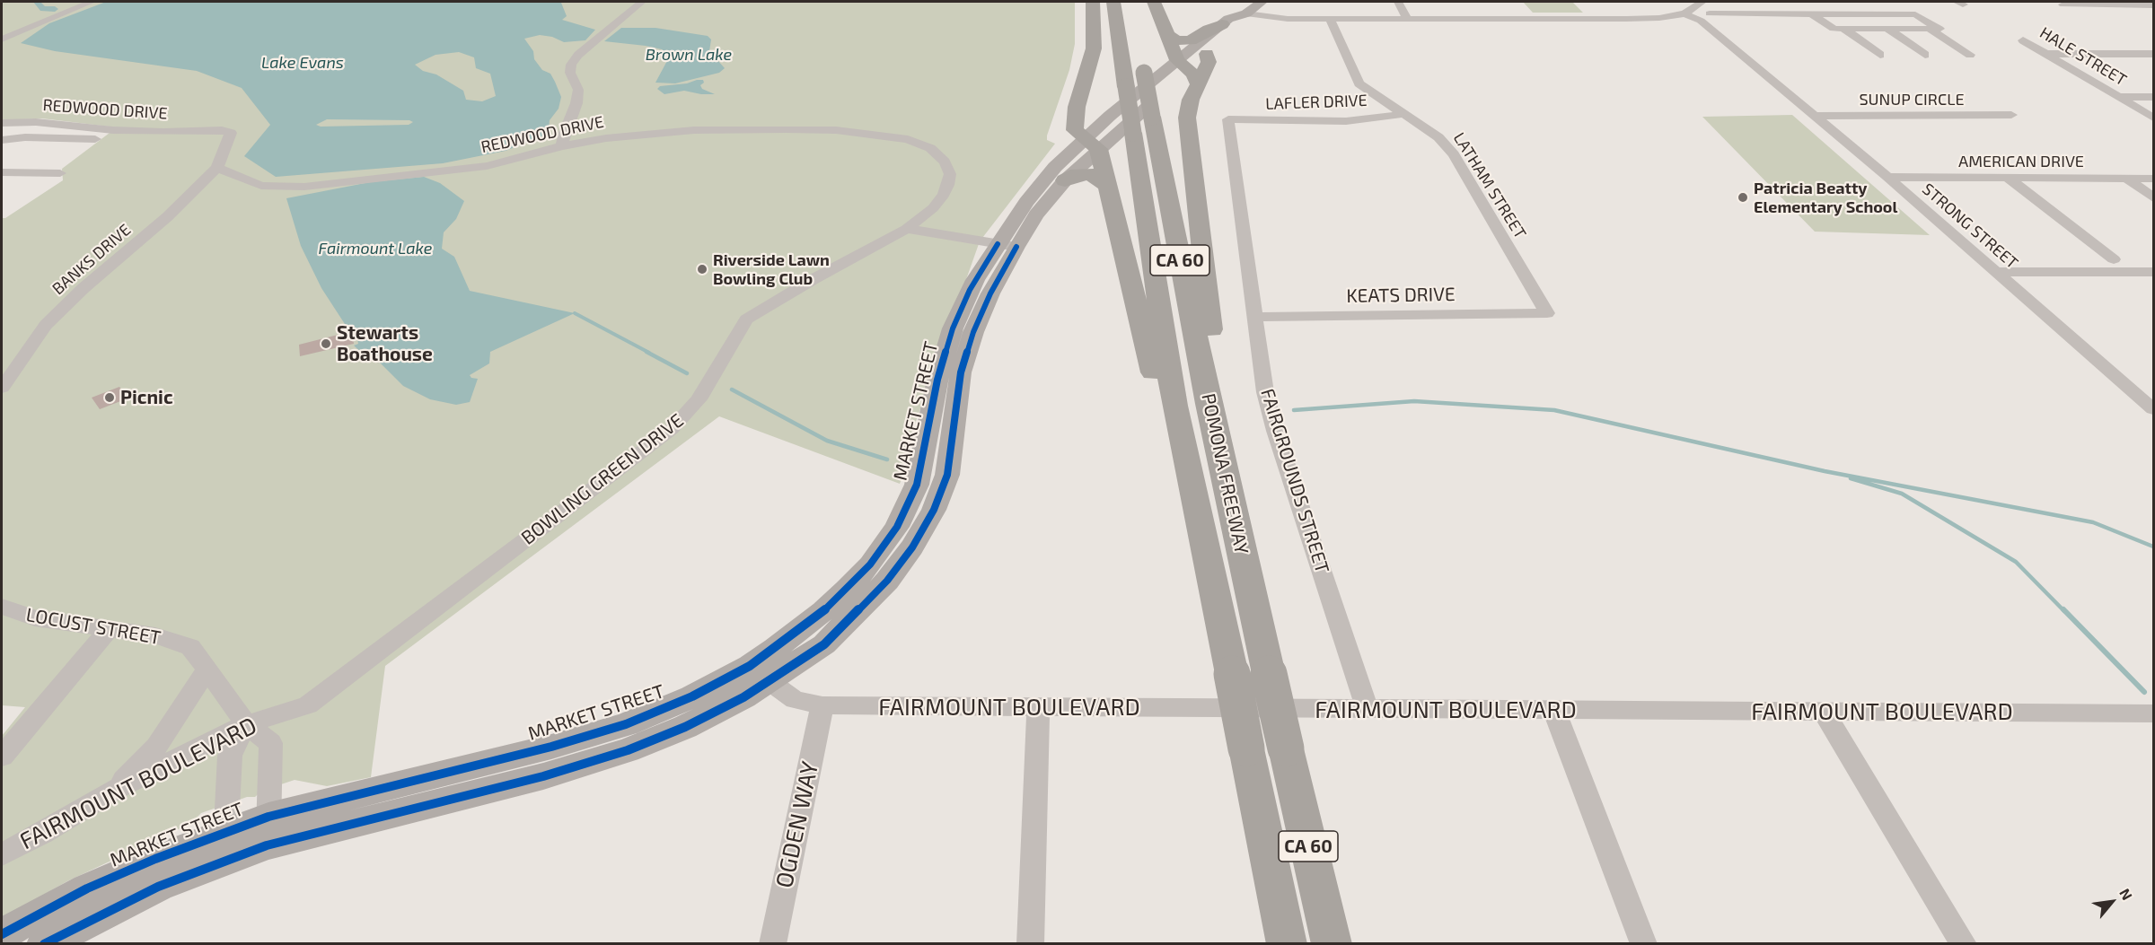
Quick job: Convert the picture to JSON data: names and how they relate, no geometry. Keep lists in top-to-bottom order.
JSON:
{
  "streets": {
    "highway": ["CA 60", "POMONA FREEWAY"],
    "main road": ["MARKET STREET"],
    "street": [
      "HALE STREET",
      "SUNUP CIRCLE",
      "LAFLER DRIVE",
      "REDWOOD DRIVE",
      "AMERICAN DRIVE",
      "LATHAM STREET",
      "STRONG STREET",
      "BANKS DRIVE",
      "KEATS DRIVE",
      "BOWLING GREEN DRIVE",
      "FAIRGROUNDS STREET",
      "LOCUST STREET",
      "FAIRMOUNT BOULEVARD",
      "OGDEN WAY"
    ]
  },
  "crossings": [
    ["SUNUP CIRCLE", "STRONG STREET"],
    ["LAFLER DRIVE", "LATHAM STREET"],
    ["LAFLER DRIVE", "FAIRGROUNDS STREET"],
    ["REDWOOD DRIVE", "BANKS DRIVE"],
    ["REDWOOD DRIVE", "BOWLING GREEN DRIVE"],
    ["AMERICAN DRIVE", "STRONG STREET"],
    ["LATHAM STREET", "KEATS DRIVE"],
    ["KEATS DRIVE", "FAIRGROUNDS STREET"],
    ["MARKET STREET", "LOCUST STREET"],
    ["MARKET STREET", "FAIRMOUNT BOULEVARD"],
    ["BOWLING GREEN DRIVE", "FAIRMOUNT BOULEVARD"],
    ["FAIRGROUNDS STREET", "FAIRMOUNT BOULEVARD"],
    ["LOCUST STREET", "FAIRMOUNT BOULEVARD"],
    ["FAIRMOUNT BOULEVARD", "OGDEN WAY"]
  ],
  "water": ["Brown Lake", "Lake Evans", "Fairmount Lake"],
  "places": [
    "Patricia Beatty Elementary School",
    "Riverside Lawn Bowling Club",
    "Stewarts Boathouse",
    "Picnic"
  ],
  "north": "top right"
}
